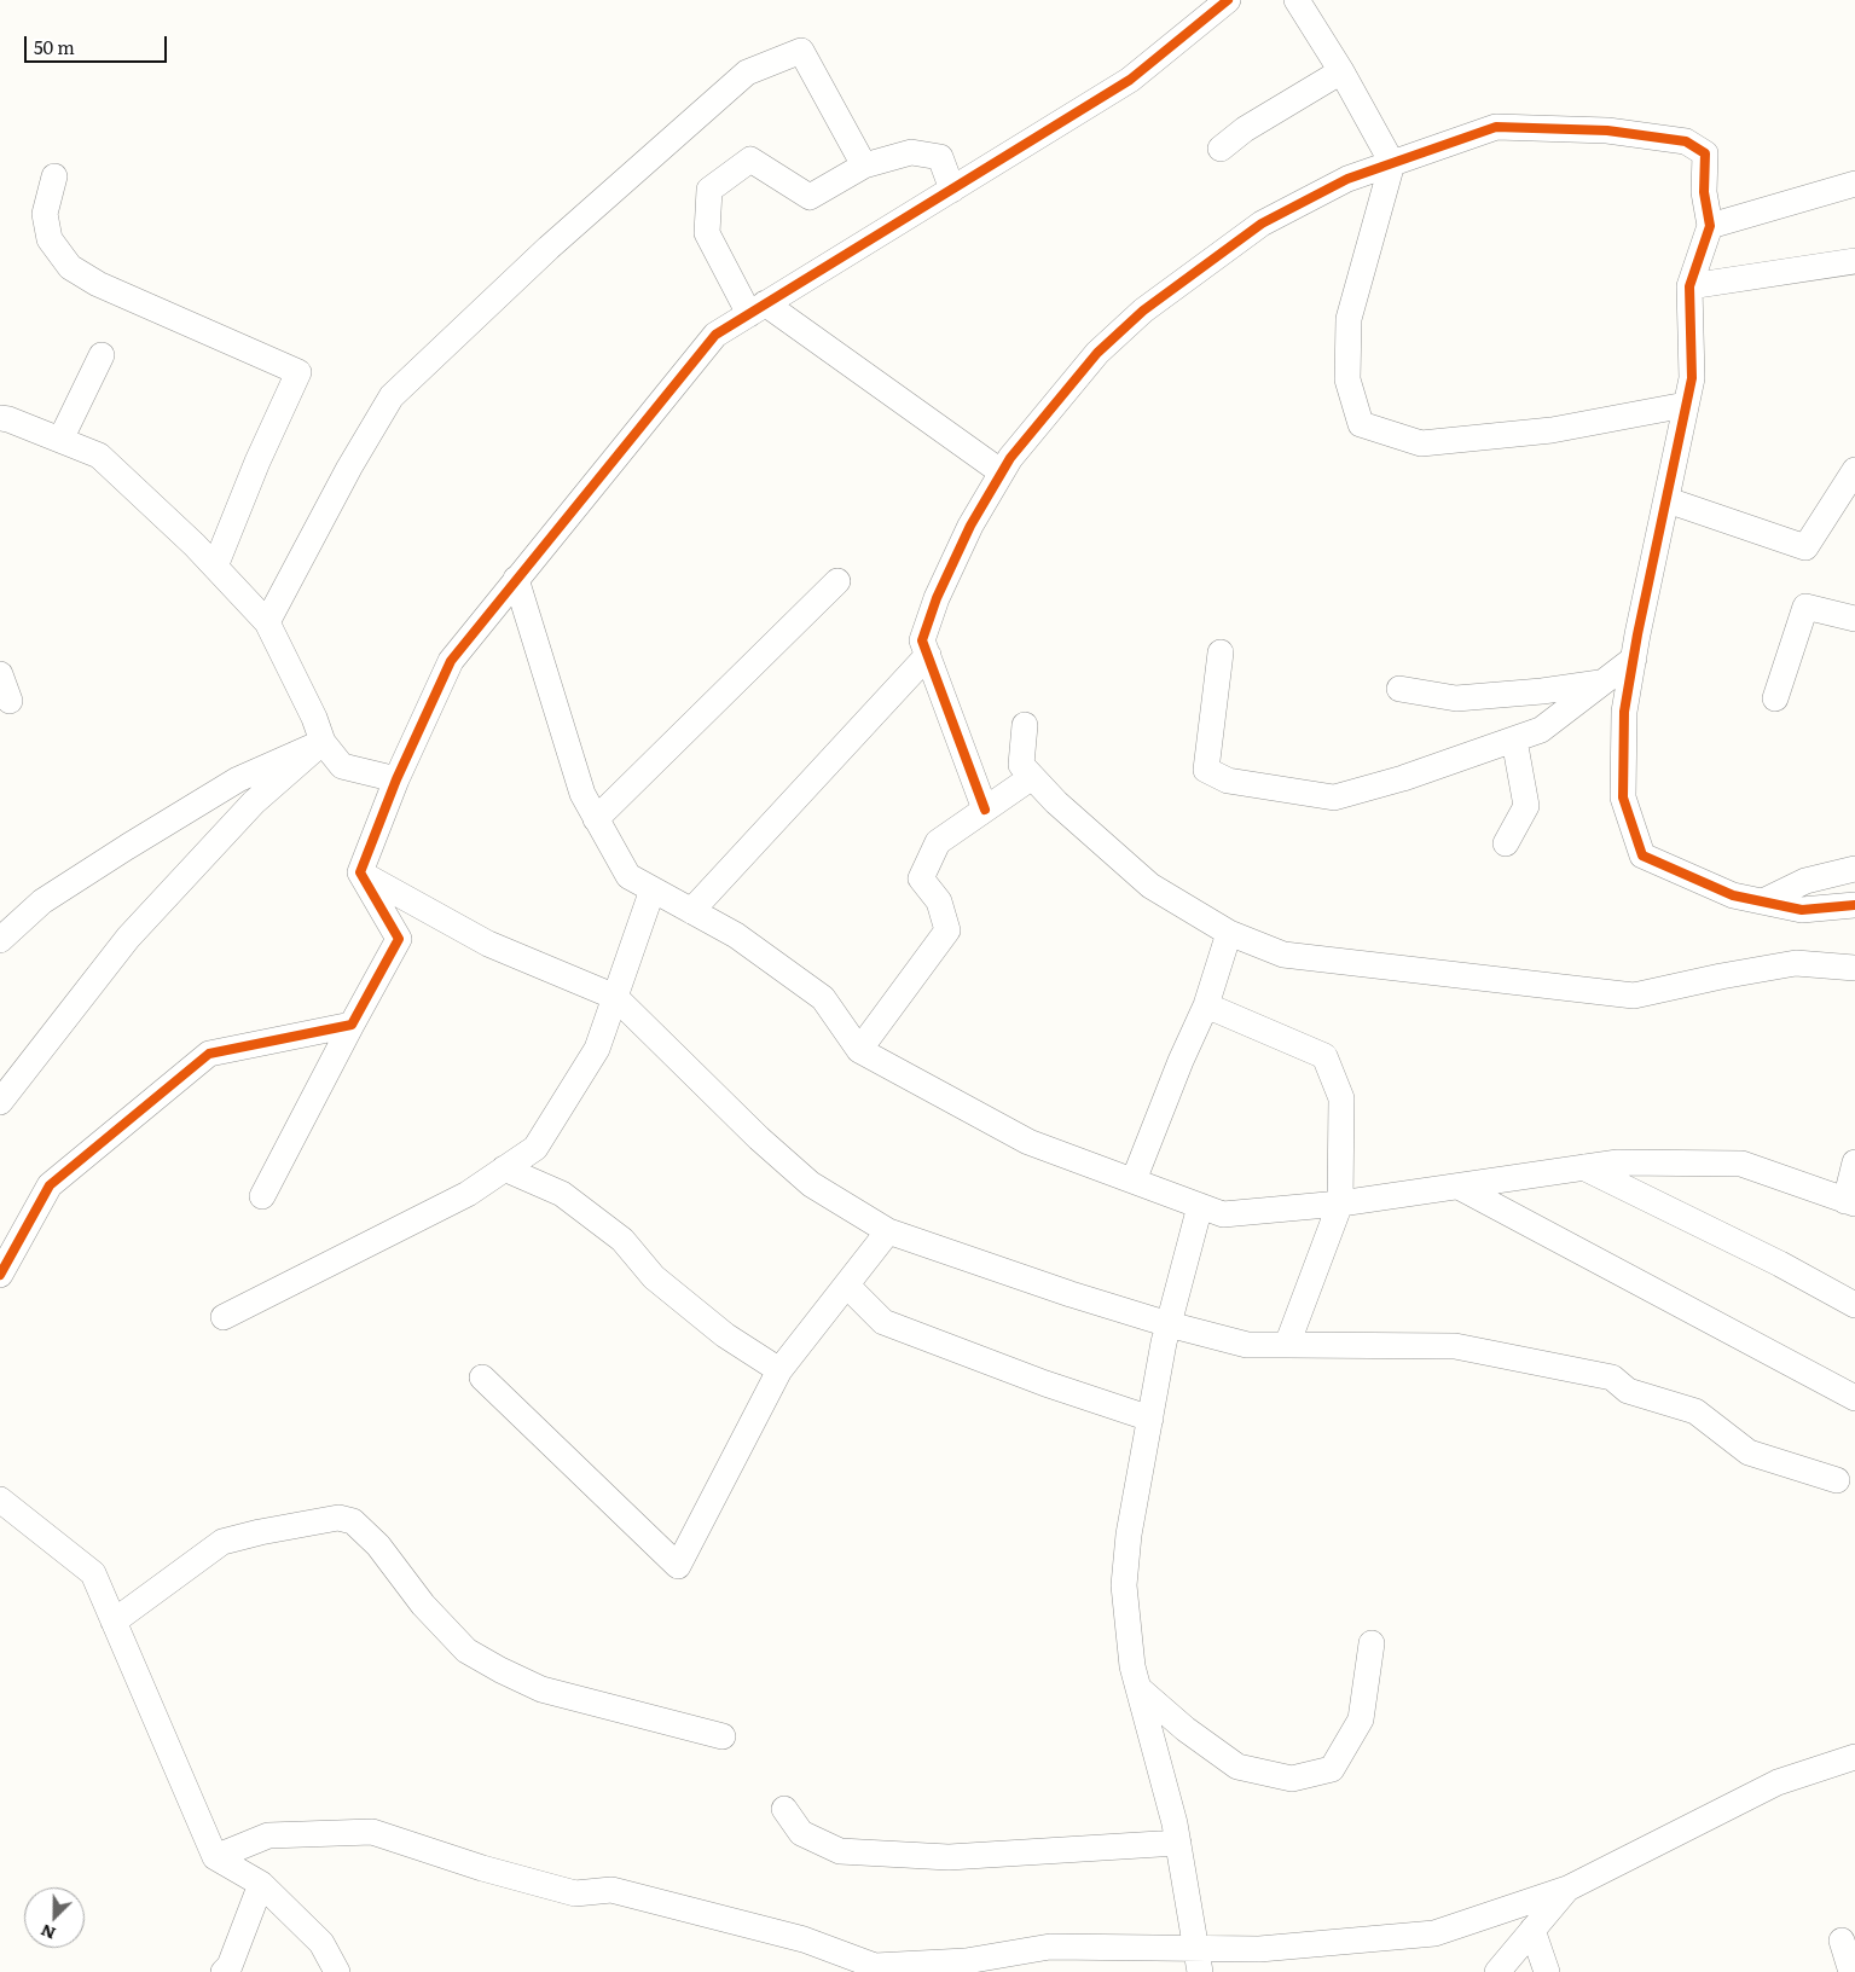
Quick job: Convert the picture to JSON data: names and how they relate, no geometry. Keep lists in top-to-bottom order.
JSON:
{
  "scale_bar": "50 m",
  "north": "bottom left"
}
